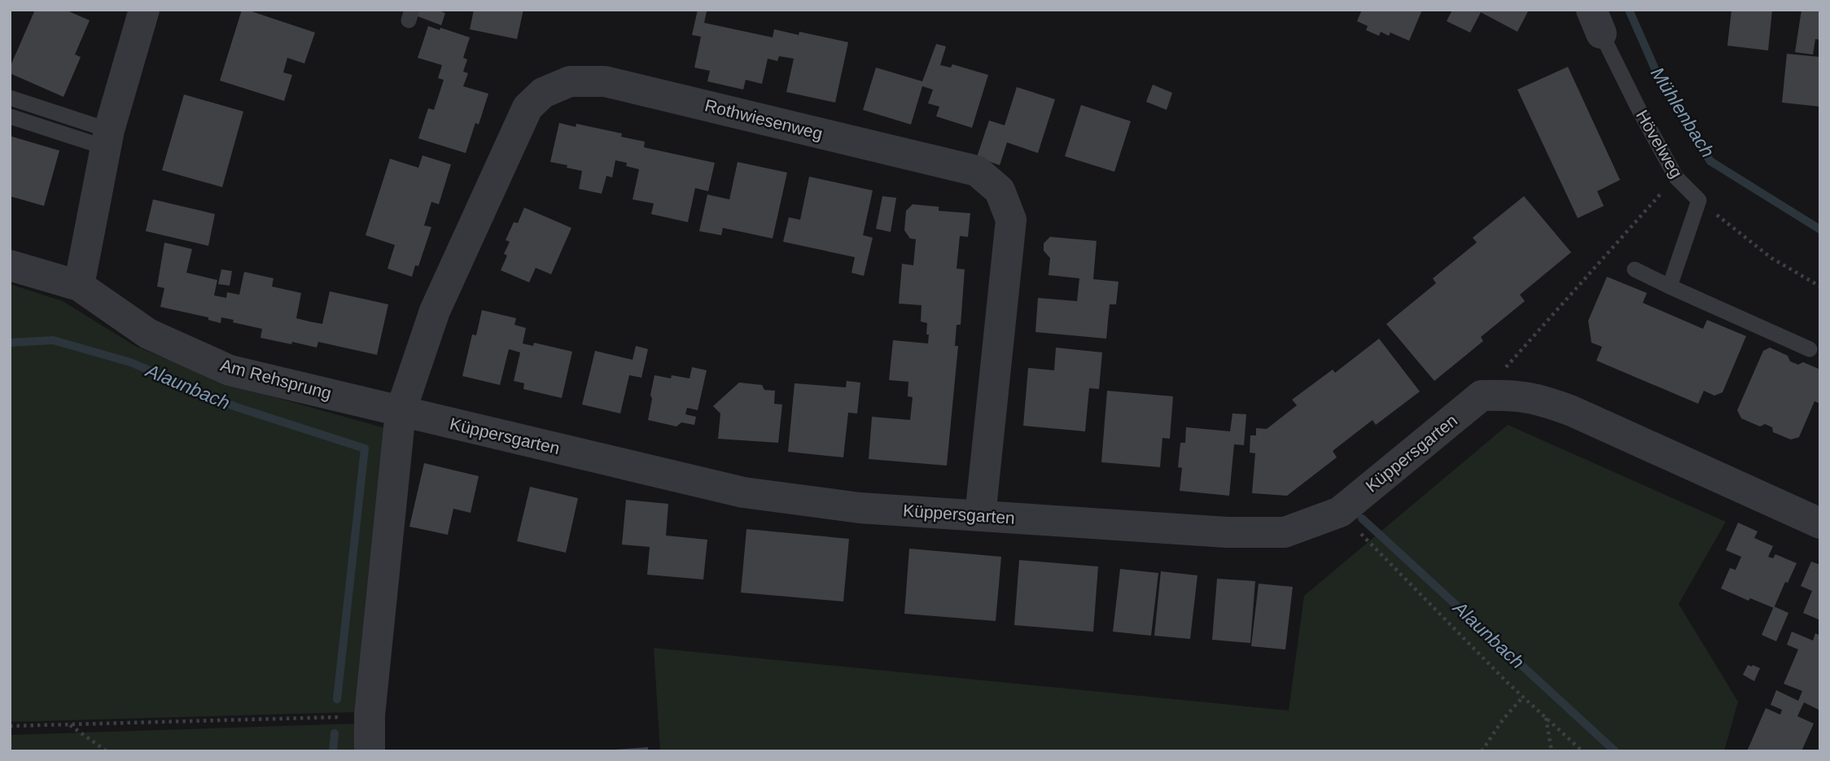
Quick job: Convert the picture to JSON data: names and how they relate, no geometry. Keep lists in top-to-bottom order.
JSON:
{
  "streets": {
    "street": ["Rothwiesenweg", "Am Rehsprung", "Küppersgarten"],
    "lane": ["Hövelweg"]
  },
  "crossings": [
    ["Rothwiesenweg", "Am Rehsprung"],
    ["Rothwiesenweg", "Küppersgarten"],
    ["Am Rehsprung", "Küppersgarten"]
  ],
  "water": ["Mühlenbach", "Alaunbach"]
}
